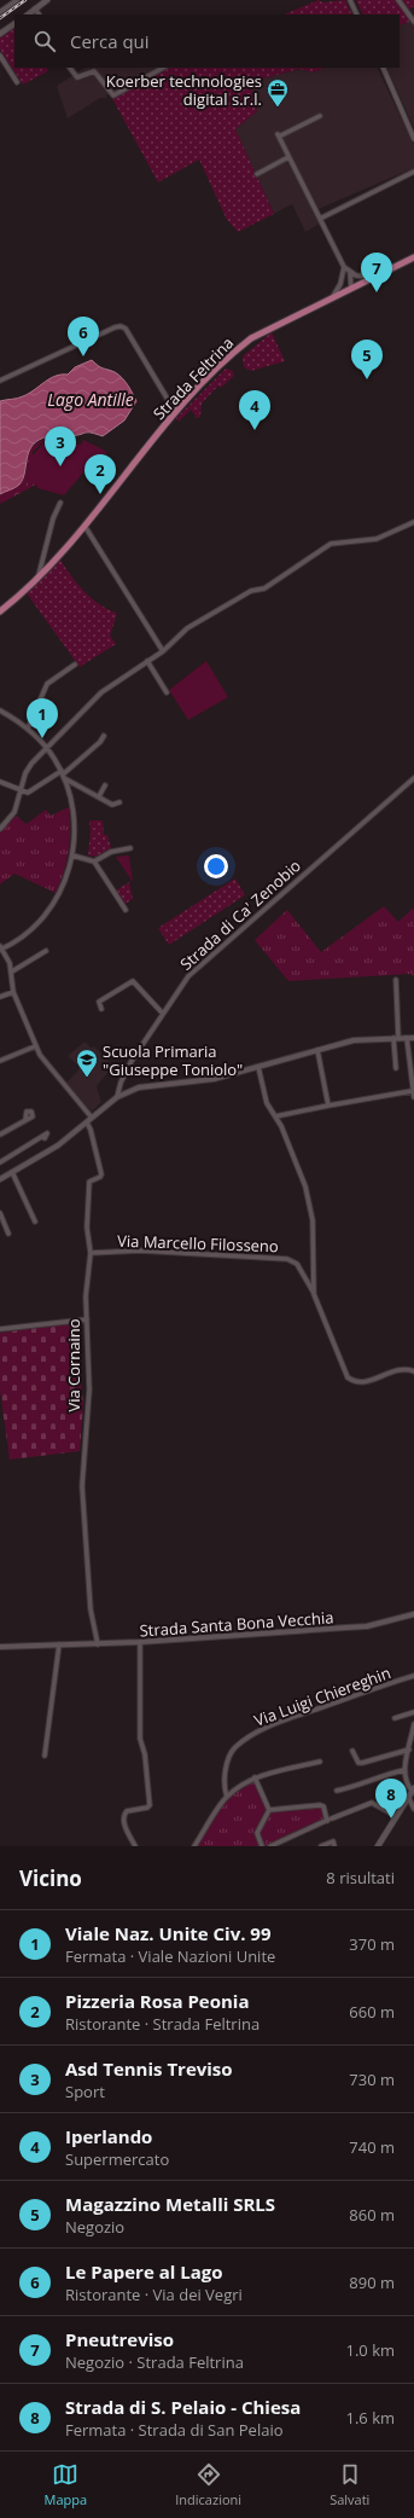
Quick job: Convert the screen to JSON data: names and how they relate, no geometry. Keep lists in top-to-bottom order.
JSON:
{
  "streets": {
    "main road": ["Strada Feltrina"],
    "street": [
      "Strada di Ca' Zenobio",
      "Via Marcello Filosseno",
      "Via Cornaino",
      "Strada Santa Bona Vecchia",
      "Via Luigi Chiereghin"
    ]
  },
  "crossings": [
    ["Via Marcello Filosseno", "Via Cornaino"],
    ["Via Cornaino", "Strada Santa Bona Vecchia"]
  ],
  "water": ["Lago Antille"],
  "places": {
    "office": ["Koerber technologies digital s.r.l."],
    "school or university": ["Scuola Primaria \"Giuseppe Toniolo\""]
  },
  "page": {
    "search": "Cerca qui",
    "pins": [
      "7",
      "6",
      "5",
      "4",
      "3",
      "2",
      "1",
      "8"
    ],
    "heading": ["Vicino", "8 risultati"],
    "list": [
      {
        "mark": "1",
        "name": "Viale Naz. Unite Civ. 99",
        "note": "Fermata · Viale Nazioni Unite",
        "value": "370 m"
      },
      {
        "mark": "2",
        "name": "Pizzeria Rosa Peonia",
        "note": "Ristorante · Strada Feltrina",
        "value": "660 m"
      },
      {
        "mark": "3",
        "name": "Asd Tennis Treviso",
        "note": "Sport",
        "value": "730 m"
      },
      {
        "mark": "4",
        "name": "Iperlando",
        "note": "Supermercato",
        "value": "740 m"
      },
      {
        "mark": "5",
        "name": "Magazzino Metalli SRLS",
        "note": "Negozio",
        "value": "860 m"
      },
      {
        "mark": "6",
        "name": "Le Papere al Lago",
        "note": "Ristorante · Via dei Vegri",
        "value": "890 m"
      },
      {
        "mark": "7",
        "name": "Pneutreviso",
        "note": "Negozio · Strada Feltrina",
        "value": "1.0 km"
      },
      {
        "mark": "8",
        "name": "Strada di S. Pelaio - Chiesa",
        "note": "Fermata · Strada di San Pelaio",
        "value": "1.6 km"
      }
    ],
    "nav": ["Mappa", "Indicazioni", "Salvati"]
  }
}
